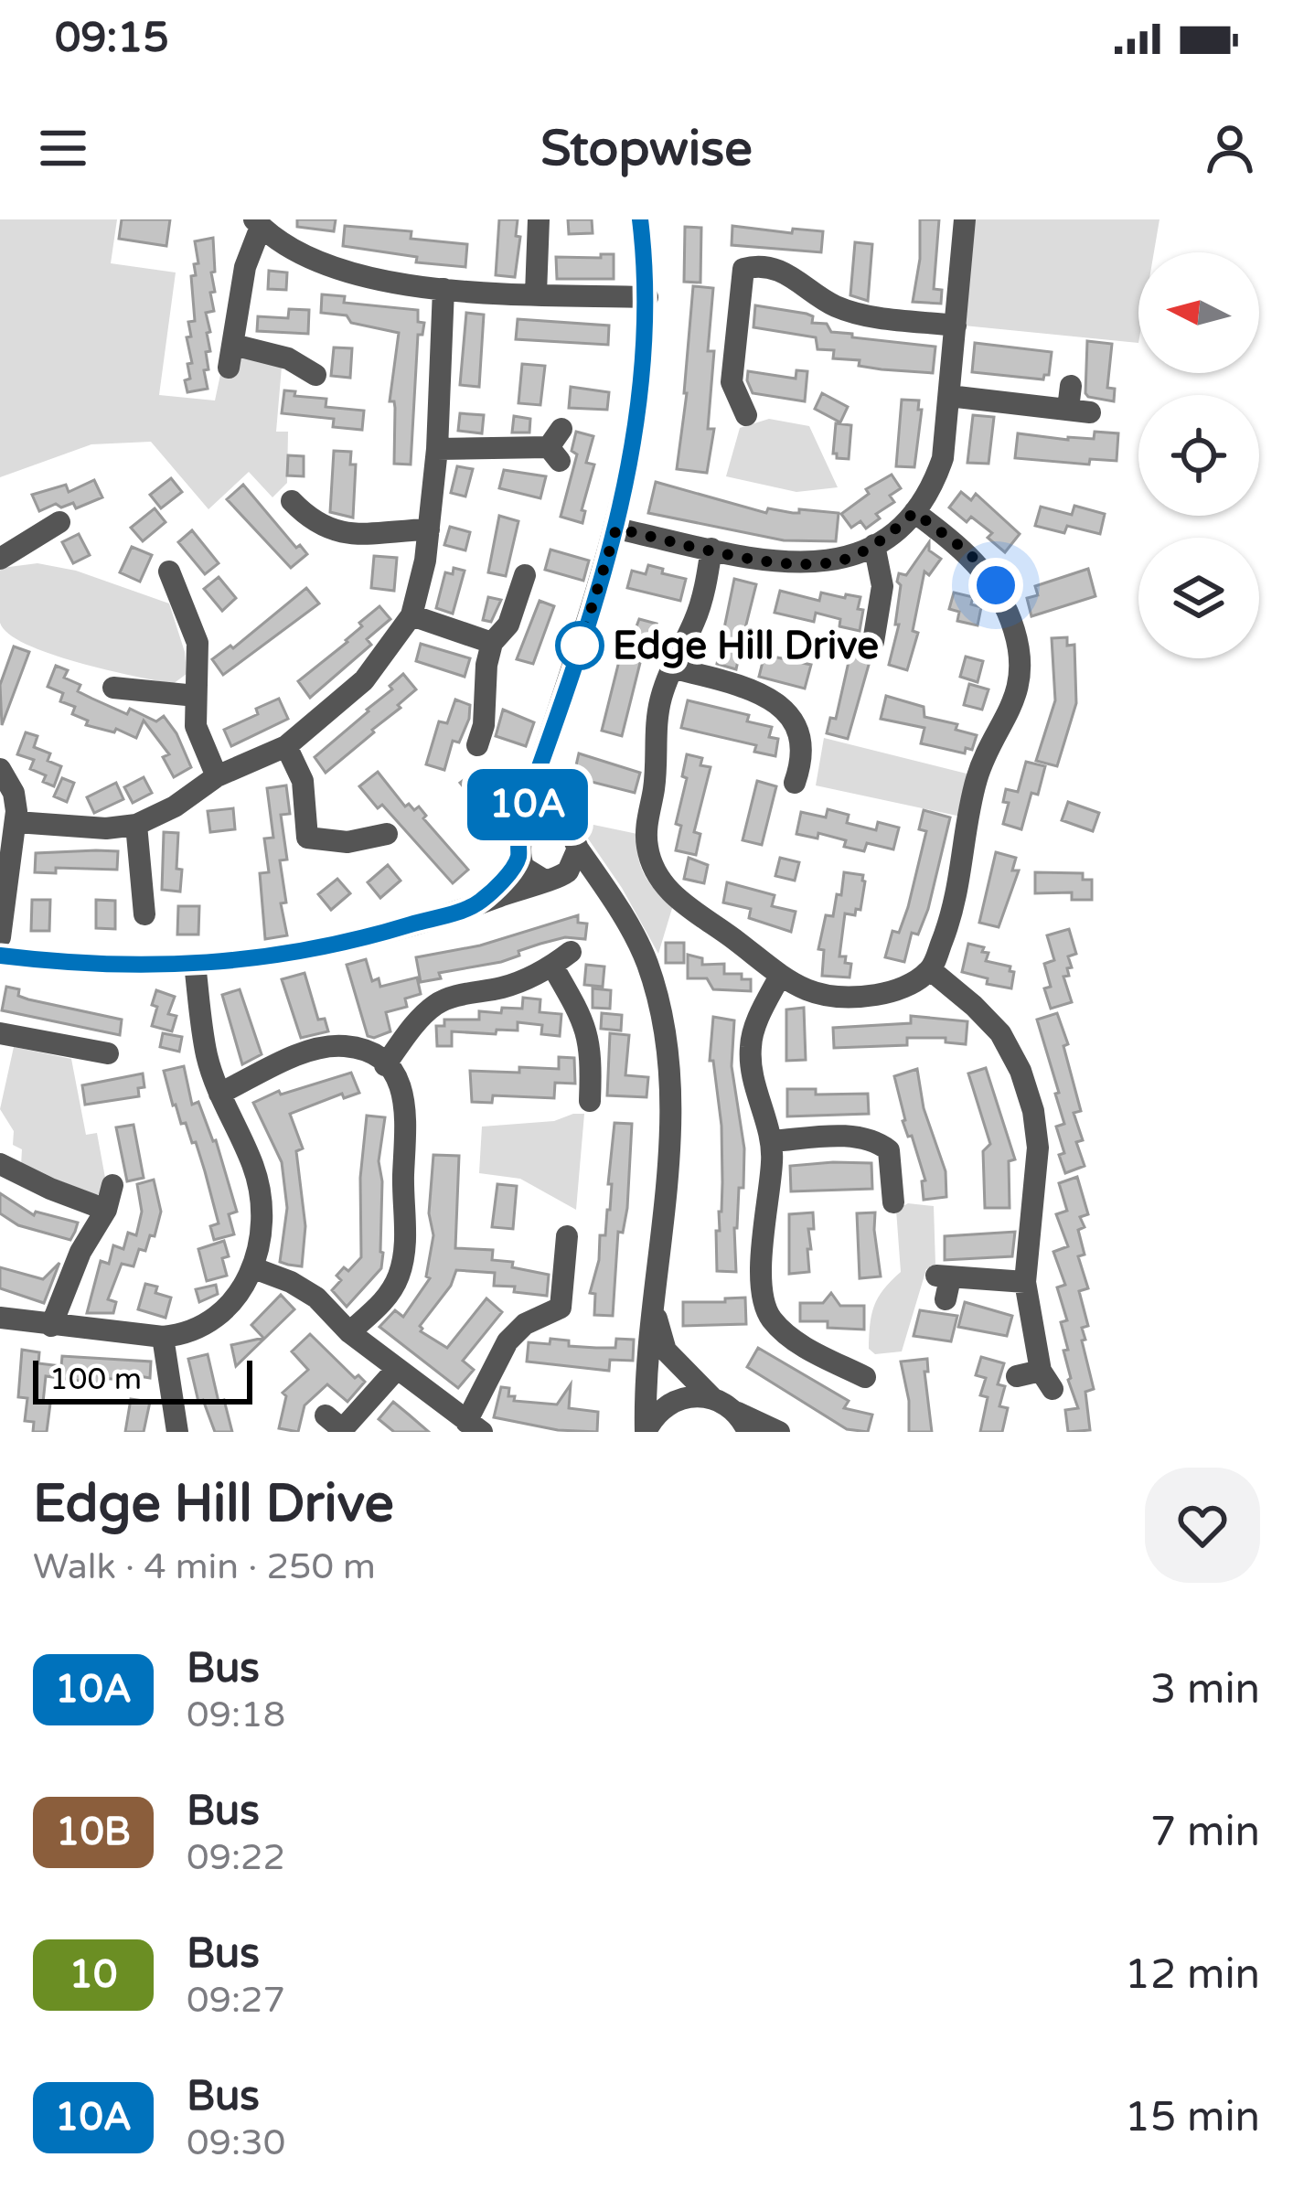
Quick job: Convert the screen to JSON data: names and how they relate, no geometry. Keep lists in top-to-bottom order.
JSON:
{
  "places": ["Edge Hill Drive"],
  "lines": ["bus line 10A"],
  "scale_bar": "100 m",
  "north": "left",
  "page": {
    "status": "09:15",
    "header": "Stopwise",
    "on_map": "10A",
    "scale": "100 m",
    "heading": ["Edge Hill Drive", "Walk · 4 min · 250 m"],
    "list": [
      {
        "mark": "10A",
        "name": "Bus",
        "note": "09:18",
        "value": "3 min"
      },
      {
        "mark": "10B",
        "name": "Bus",
        "note": "09:22",
        "value": "7 min"
      },
      {
        "mark": "10",
        "name": "Bus",
        "note": "09:27",
        "value": "12 min"
      },
      {
        "mark": "10A",
        "name": "Bus",
        "note": "09:30",
        "value": "15 min"
      }
    ]
  }
}
